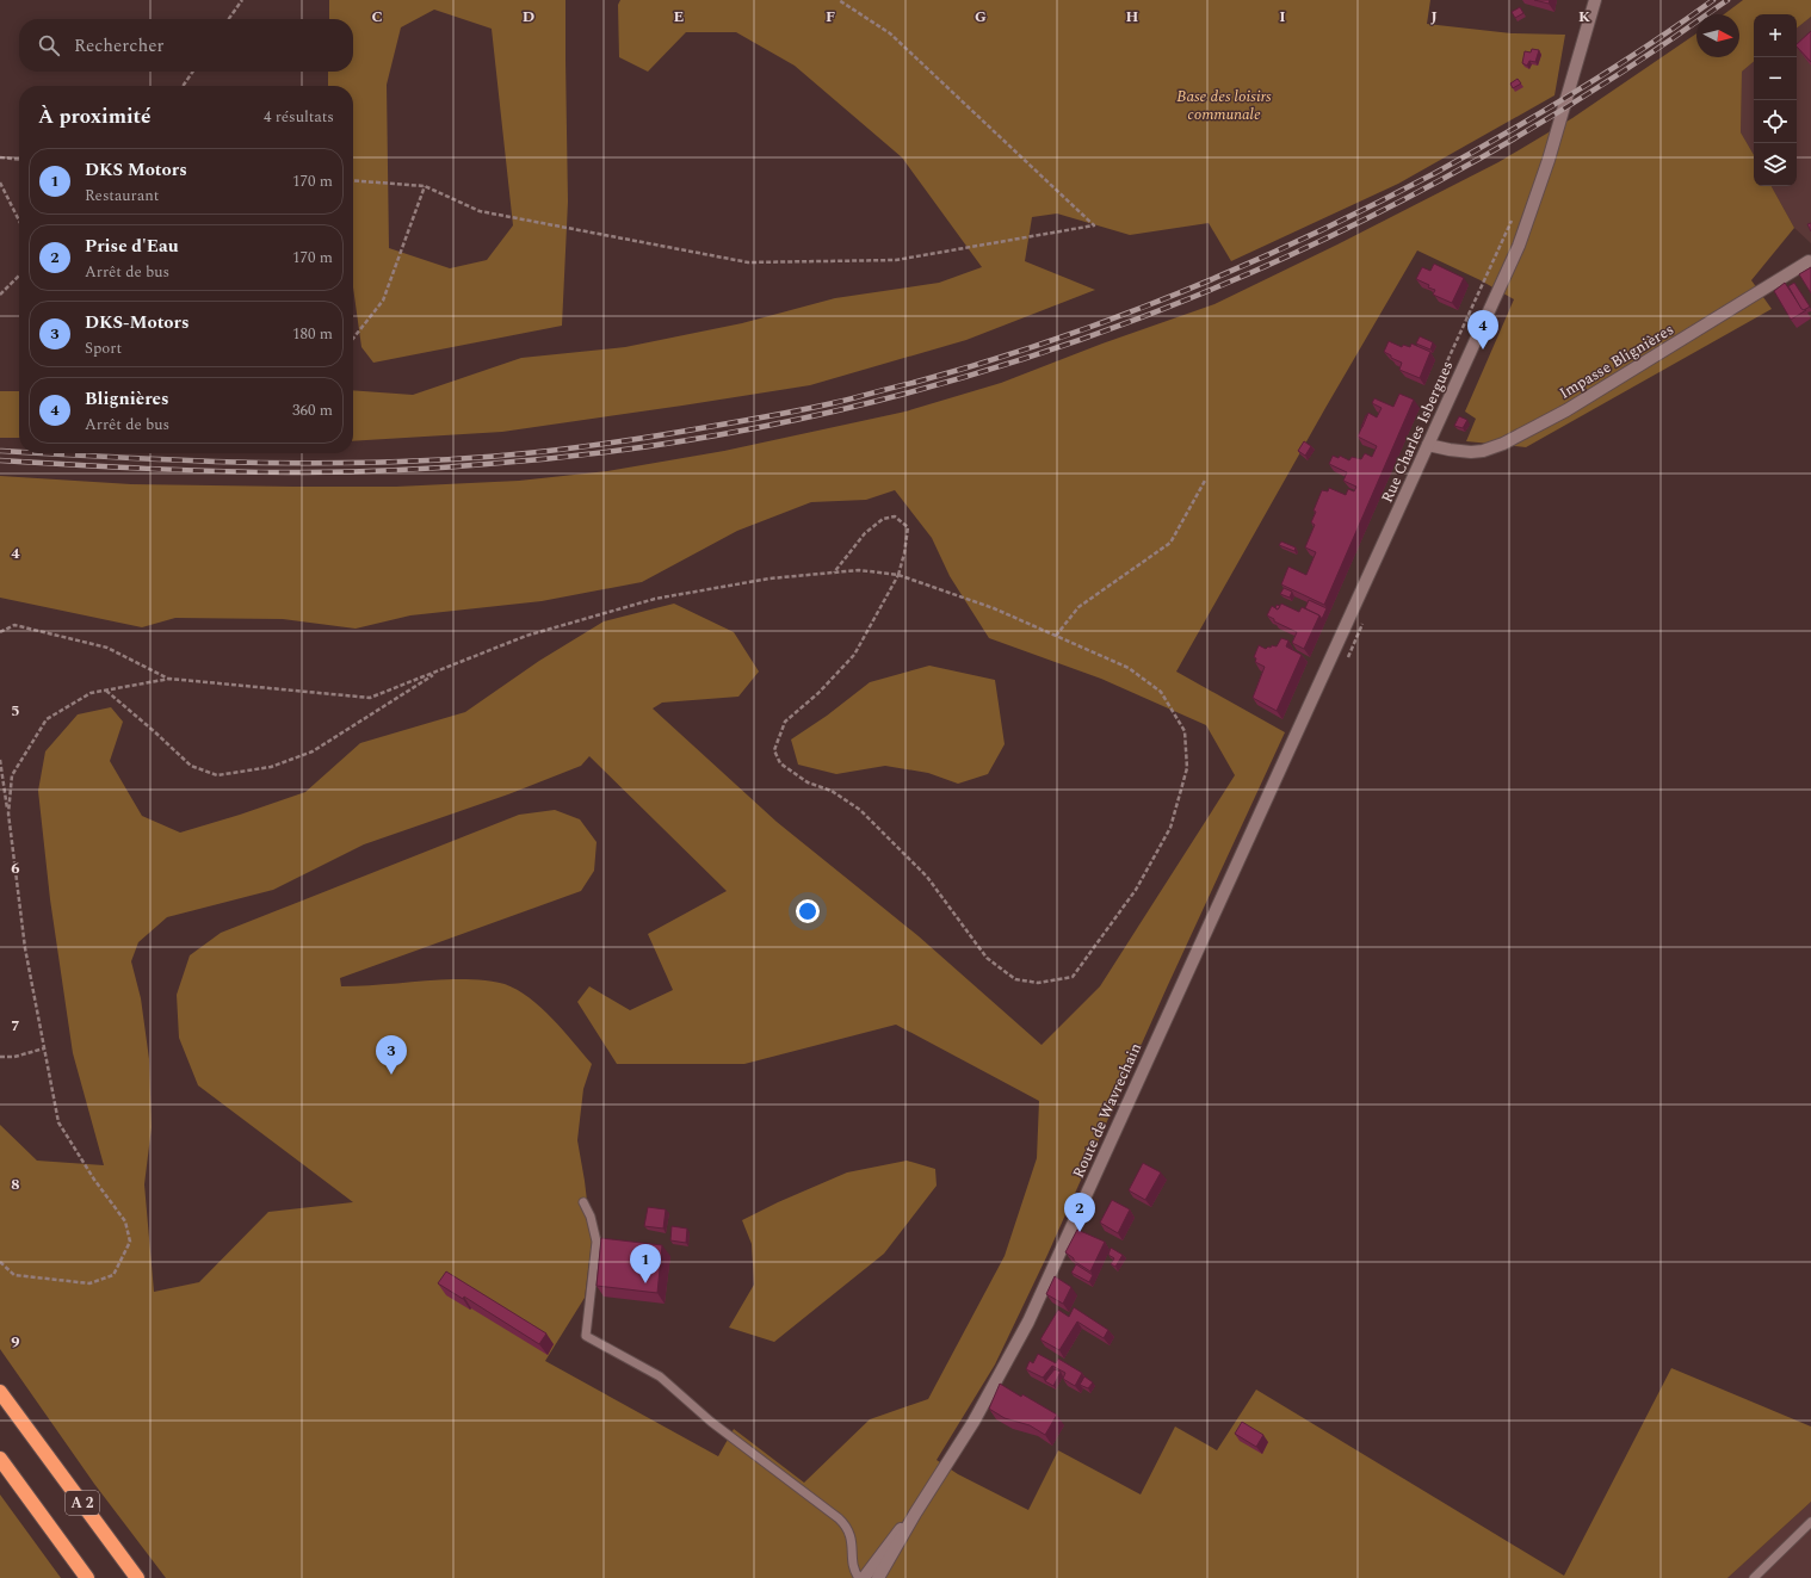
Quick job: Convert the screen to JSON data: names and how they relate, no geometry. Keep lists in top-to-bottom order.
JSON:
{
  "streets": {
    "highway": ["A 2"],
    "main road": ["Impasse Blignières", "Rue Charles Isbergues", "Route de Wavrechain"]
  },
  "crossings": [
    ["Impasse Blignières", "Rue Charles Isbergues"],
    ["Rue Charles Isbergues", "Route de Wavrechain"]
  ],
  "parks": ["Base des loisirs communale"],
  "north": "right",
  "page": {
    "map_buttons": ["+", "−"],
    "search": "Rechercher",
    "heading": ["À proximité", "4 résultats"],
    "list": [
      {
        "mark": "1",
        "name": "DKS Motors",
        "note": "Restaurant",
        "value": "170 m"
      },
      {
        "mark": "2",
        "name": "Prise d'Eau",
        "note": "Arrêt de bus",
        "value": "170 m"
      },
      {
        "mark": "3",
        "name": "DKS-Motors",
        "note": "Sport",
        "value": "180 m"
      },
      {
        "mark": "4",
        "name": "Blignières",
        "note": "Arrêt de bus",
        "value": "360 m"
      }
    ],
    "pins": [
      "4",
      "3",
      "2",
      "1"
    ]
  },
  "grid": {
    "columns": [
      "C",
      "D",
      "E",
      "F",
      "G",
      "H",
      "I",
      "J",
      "K"
    ],
    "rows": [
      "4",
      "5",
      "6",
      "7",
      "8",
      "9"
    ]
  }
}
